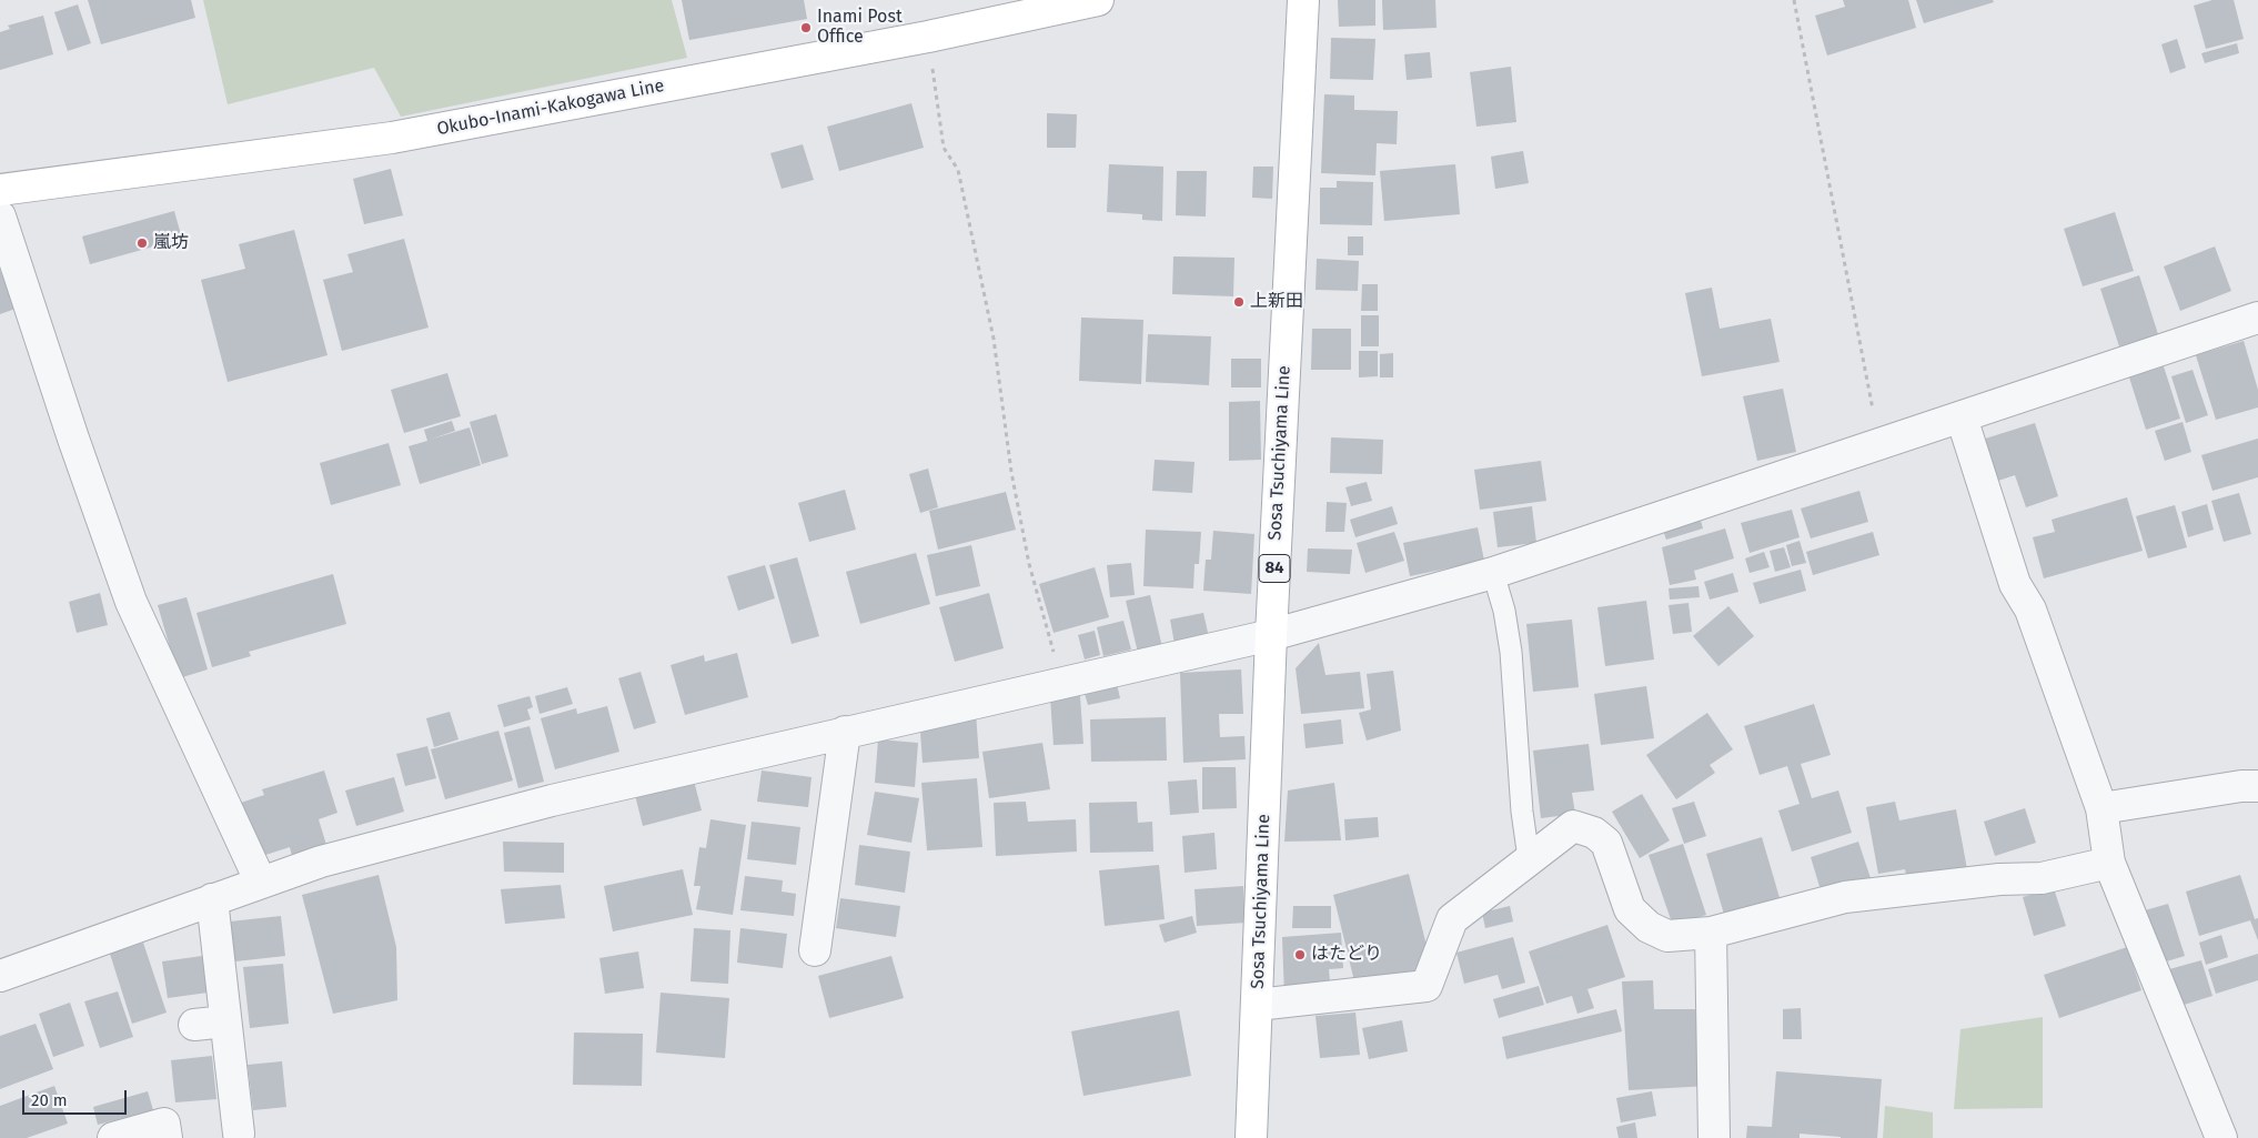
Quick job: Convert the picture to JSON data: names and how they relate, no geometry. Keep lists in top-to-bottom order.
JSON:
{
  "streets": {
    "main road": ["Okubo-Inami-Kakogawa Line", "Sosa Tsuchiyama Line", "84"]
  },
  "places": [
    "Inami Post Office",
    "嵐坊",
    "上新田",
    "はたどり"
  ],
  "scale_bar": "20 m"
}
